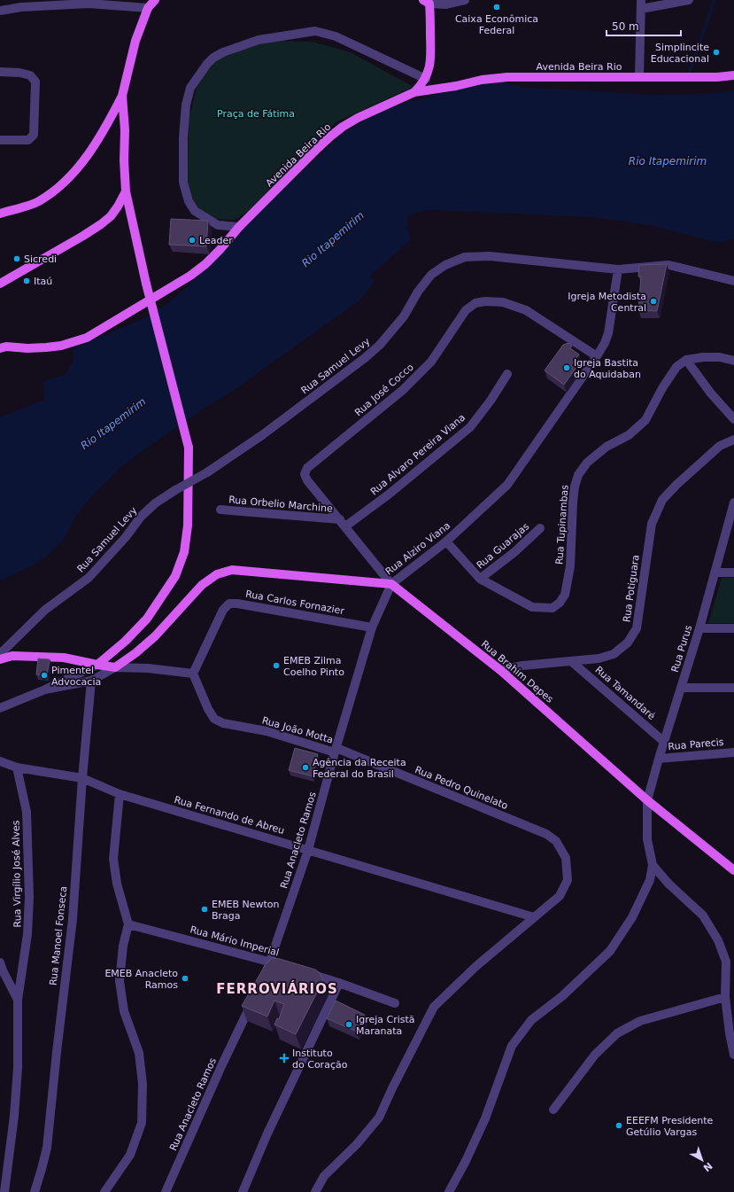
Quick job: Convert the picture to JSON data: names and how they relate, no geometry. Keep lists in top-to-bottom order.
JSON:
{
  "streets": {
    "main road": ["Avenida Beira Rio", "Rua Alziro Viana", "Rua Brahim Depes"],
    "street": [
      "Rua Samuel Levy",
      "Rua José Cocco",
      "Rua Alvaro Pereira Viana",
      "Rua Orbelio Marchine",
      "Rua Tupinambas",
      "Rua Guarajas",
      "Rua Potiguara",
      "Rua Carlos Fornazier",
      "Rua Purus",
      "Rua Tamandaré",
      "Rua João Motta",
      "Rua Parecis",
      "Rua Pedro Quinelato",
      "Rua Fernando de Abreu",
      "Rua Anacleto Ramos",
      "Rua Virgílio José Alves",
      "Rua Manoel Fonseca",
      "Rua Mário Imperial"
    ]
  },
  "crossings": [
    ["Rua Samuel Levy", "Rua Alziro Viana"],
    ["Rua José Cocco", "Rua Alziro Viana"],
    ["Rua José Cocco", "Rua Brahim Depes"],
    ["Rua Alvaro Pereira Viana", "Rua Orbelio Marchine"],
    ["Rua Alvaro Pereira Viana", "Rua Brahim Depes"],
    ["Rua Orbelio Marchine", "Rua Brahim Depes"],
    ["Rua Tupinambas", "Rua Guarajas"],
    ["Rua Tupinambas", "Rua Alziro Viana"],
    ["Rua Alziro Viana", "Rua Brahim Depes"],
    ["Rua Alziro Viana", "Rua Anacleto Ramos"],
    ["Rua Potiguara", "Rua Brahim Depes"],
    ["Rua Potiguara", "Rua Tamandaré"],
    ["Rua Carlos Fornazier", "Rua João Motta"],
    ["Rua Carlos Fornazier", "Rua Anacleto Ramos"],
    ["Rua Purus", "Rua Brahim Depes"],
    ["Rua Purus", "Rua Tamandaré"],
    ["Rua Purus", "Rua Parecis"],
    ["Rua Brahim Depes", "Rua Anacleto Ramos"],
    ["Rua João Motta", "Rua Pedro Quinelato"],
    ["Rua João Motta", "Rua Anacleto Ramos"],
    ["Rua Pedro Quinelato", "Rua Fernando de Abreu"],
    ["Rua Pedro Quinelato", "Rua Anacleto Ramos"],
    ["Rua Fernando de Abreu", "Rua Anacleto Ramos"],
    ["Rua Fernando de Abreu", "Rua Virgílio José Alves"],
    ["Rua Fernando de Abreu", "Rua Manoel Fonseca"],
    ["Rua Anacleto Ramos", "Rua Mário Imperial"]
  ],
  "districts": ["FERROVIÁRIOS"],
  "water": ["Rio Itapemirim"],
  "parks": ["Praça de Fátima"],
  "places": {
    "other": [
      "Caixa Econômica Federal",
      "Simplincite Educacional",
      "Leader",
      "Sicredi",
      "Itaú",
      "Igreja Metodista Central",
      "Igreja Bastita do Aquidaban",
      "EMEB Zilma Coelho Pinto",
      "Pimentel Advocacia",
      "Agência da Receita Federal do Brasil",
      "EMEB Newton Braga",
      "EMEB Anacleto Ramos",
      "Igreja Cristã Maranata",
      "EEEFM Presidente Getúlio Vargas"
    ],
    "health": ["Instituto do Coração"]
  },
  "scale_bar": "50 m",
  "north": "bottom right"
}
